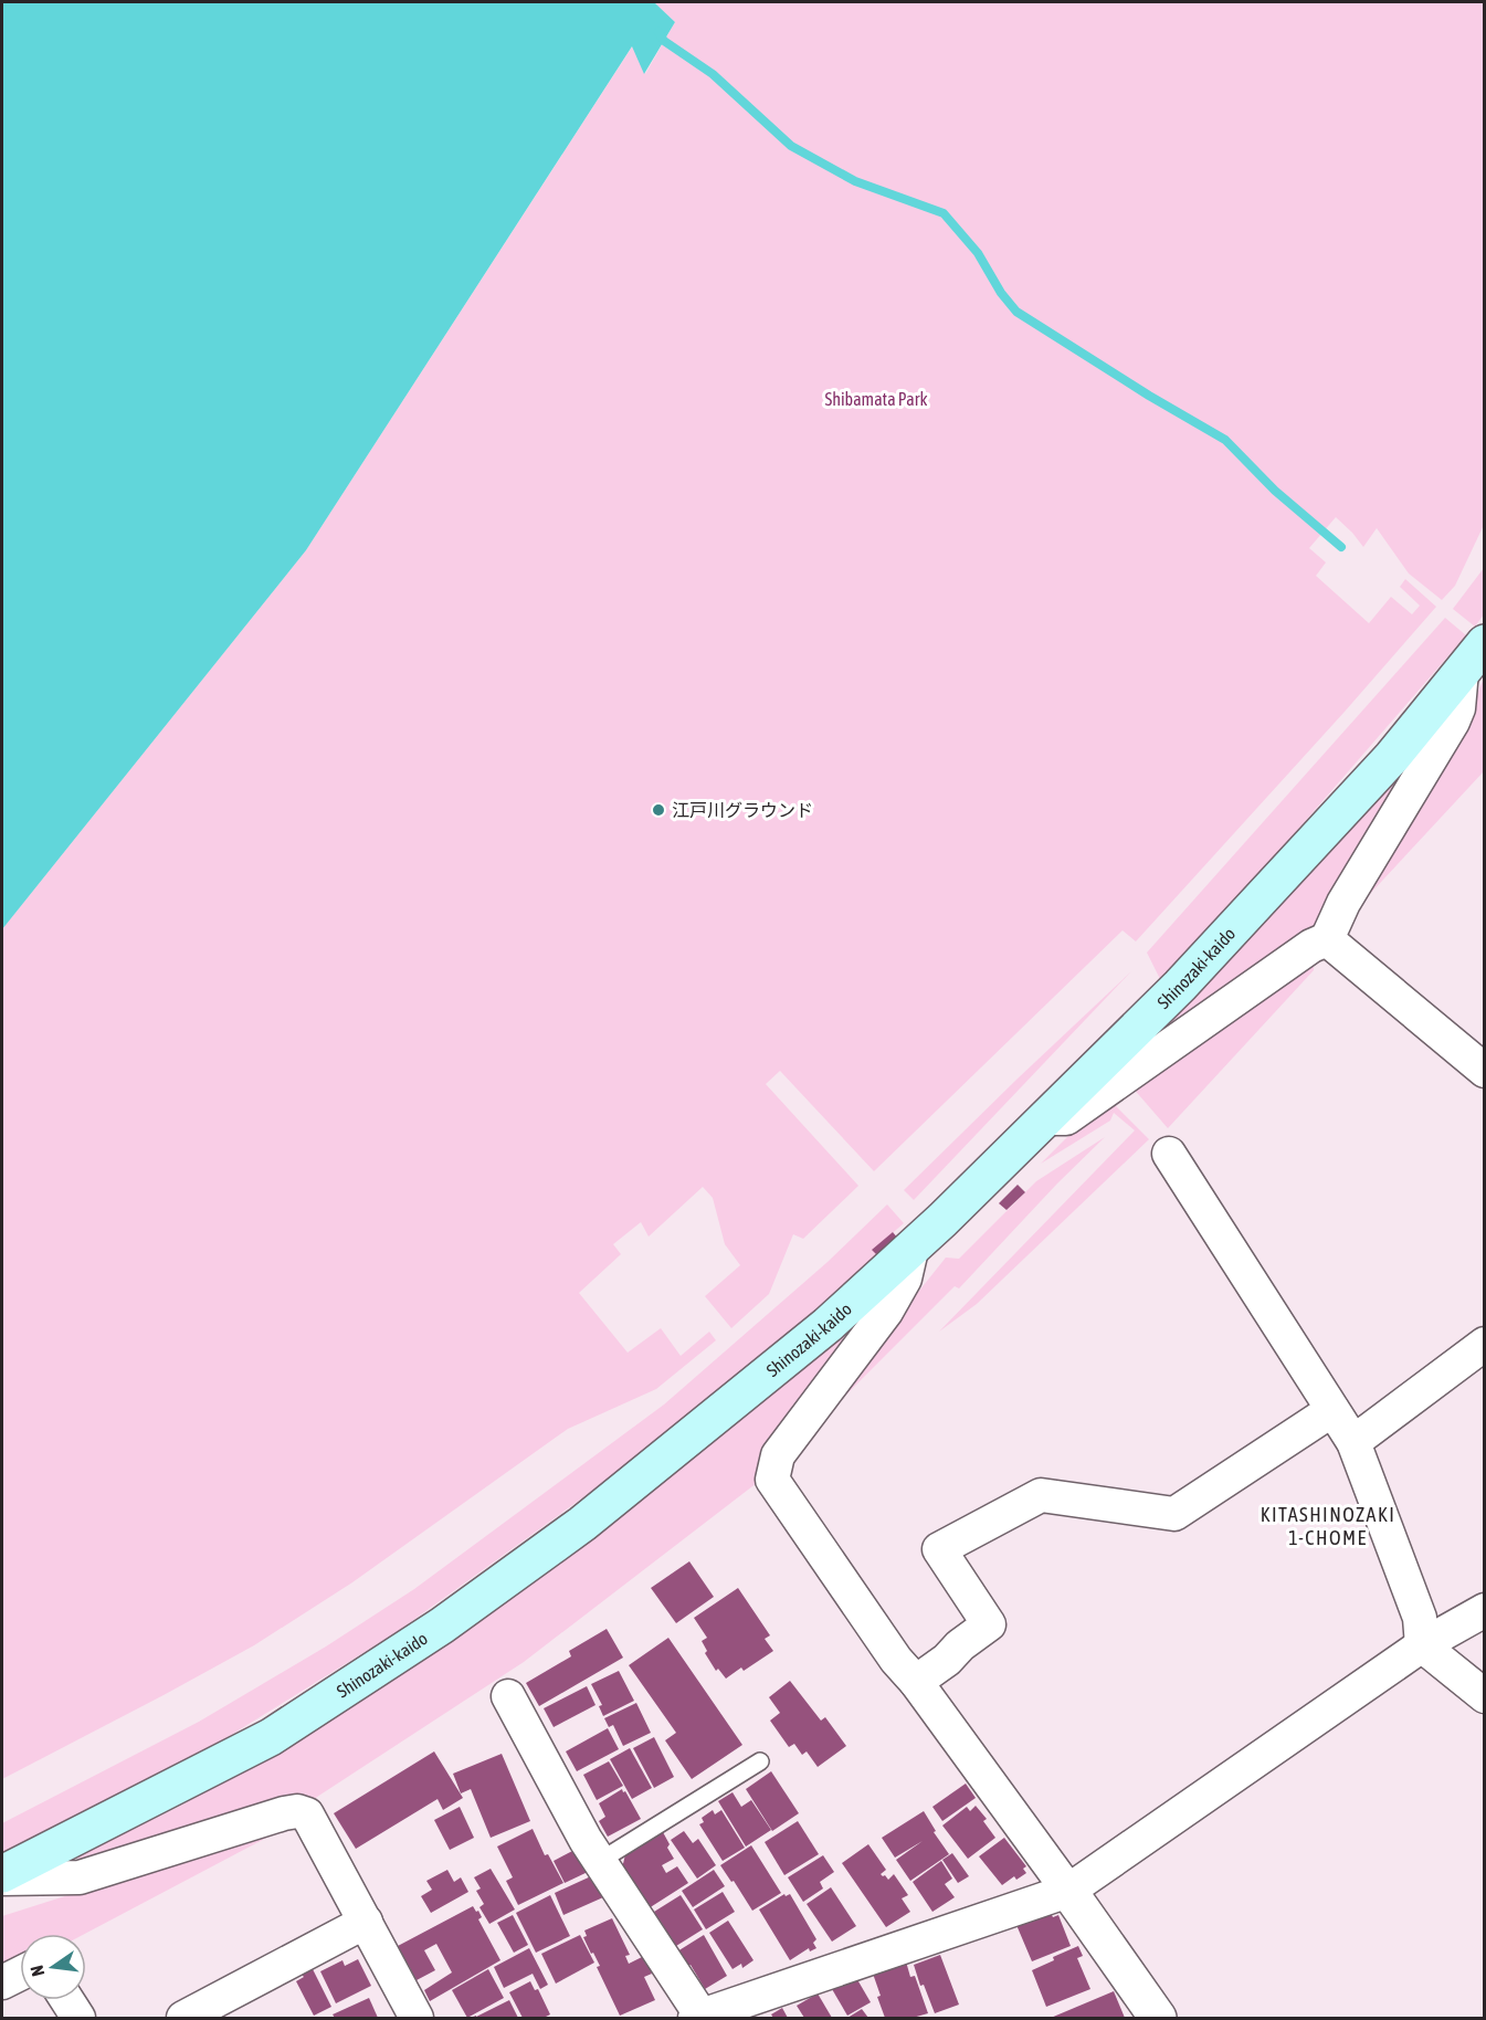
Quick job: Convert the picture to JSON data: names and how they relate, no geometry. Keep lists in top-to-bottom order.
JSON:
{
  "streets": {
    "main road": ["Shinozaki-kaido"]
  },
  "districts": ["KITASHINOZAKI 1-CHOME"],
  "parks": ["Shibamata Park"],
  "places": ["江戸川グラウンド"],
  "north": "left"
}
